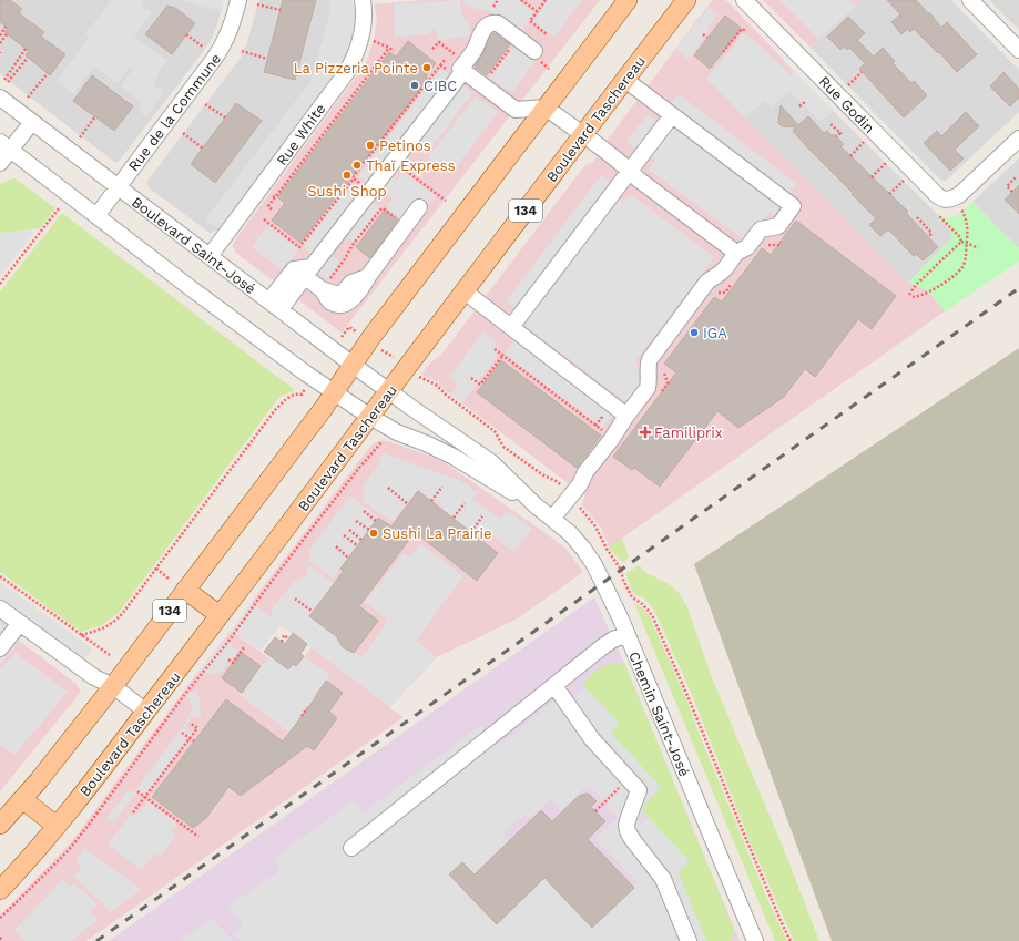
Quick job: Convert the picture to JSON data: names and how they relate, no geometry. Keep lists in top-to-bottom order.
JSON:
{
  "streets": {
    "main road": ["Boulevard Taschereau", "134"],
    "street": [
      "Rue Godin",
      "Rue de la Commune",
      "Rue White",
      "Boulevard Saint-José",
      "Chemin Saint-José"
    ]
  },
  "crossings": [
    ["Rue de la Commune", "Boulevard Saint-José"],
    ["Boulevard Taschereau", "Boulevard Saint-José"],
    ["Boulevard Taschereau", "Chemin Saint-José"],
    ["Rue White", "Boulevard Saint-José"],
    ["134", "Boulevard Saint-José"],
    ["Boulevard Saint-José", "Chemin Saint-José"]
  ],
  "places": {
    "other": [
      "La Pizzeria Pointe",
      "CIBC",
      "Petinos",
      "Thaï Express",
      "Sushi Shop",
      "IGA",
      "Sushi La Prairie"
    ],
    "health": ["Familiprix"]
  }
}
